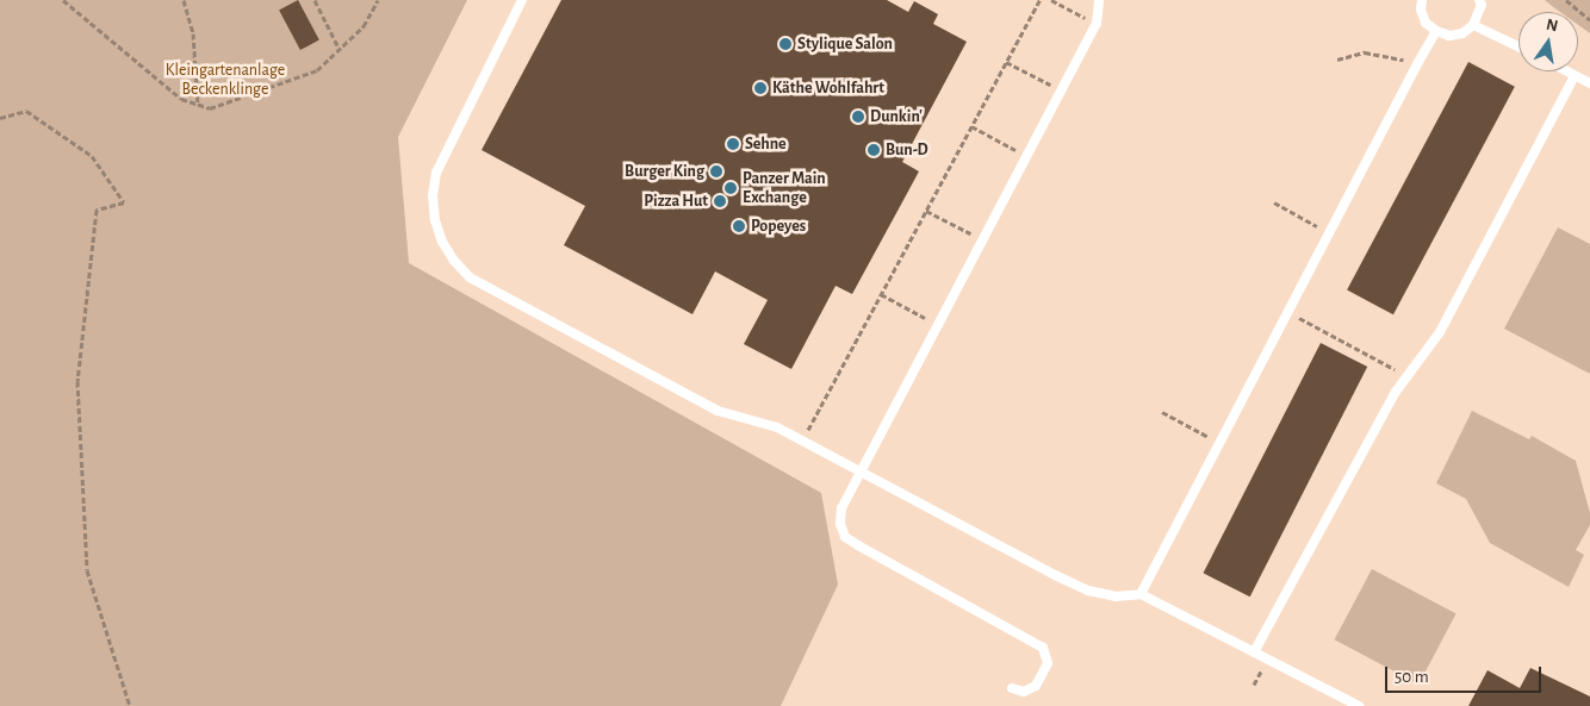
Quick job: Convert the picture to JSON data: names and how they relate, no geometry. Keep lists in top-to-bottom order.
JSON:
{
  "parks": ["Kleingartenanlage Beckenklinge"],
  "places": [
    "Stylique Salon",
    "Käthe Wohlfahrt",
    "Dunkin'",
    "Sehne",
    "Bun-D",
    "Burger King",
    "Panzer Main Exchange",
    "Pizza Hut",
    "Popeyes"
  ],
  "scale_bar": "50 m",
  "north": "top"
}
